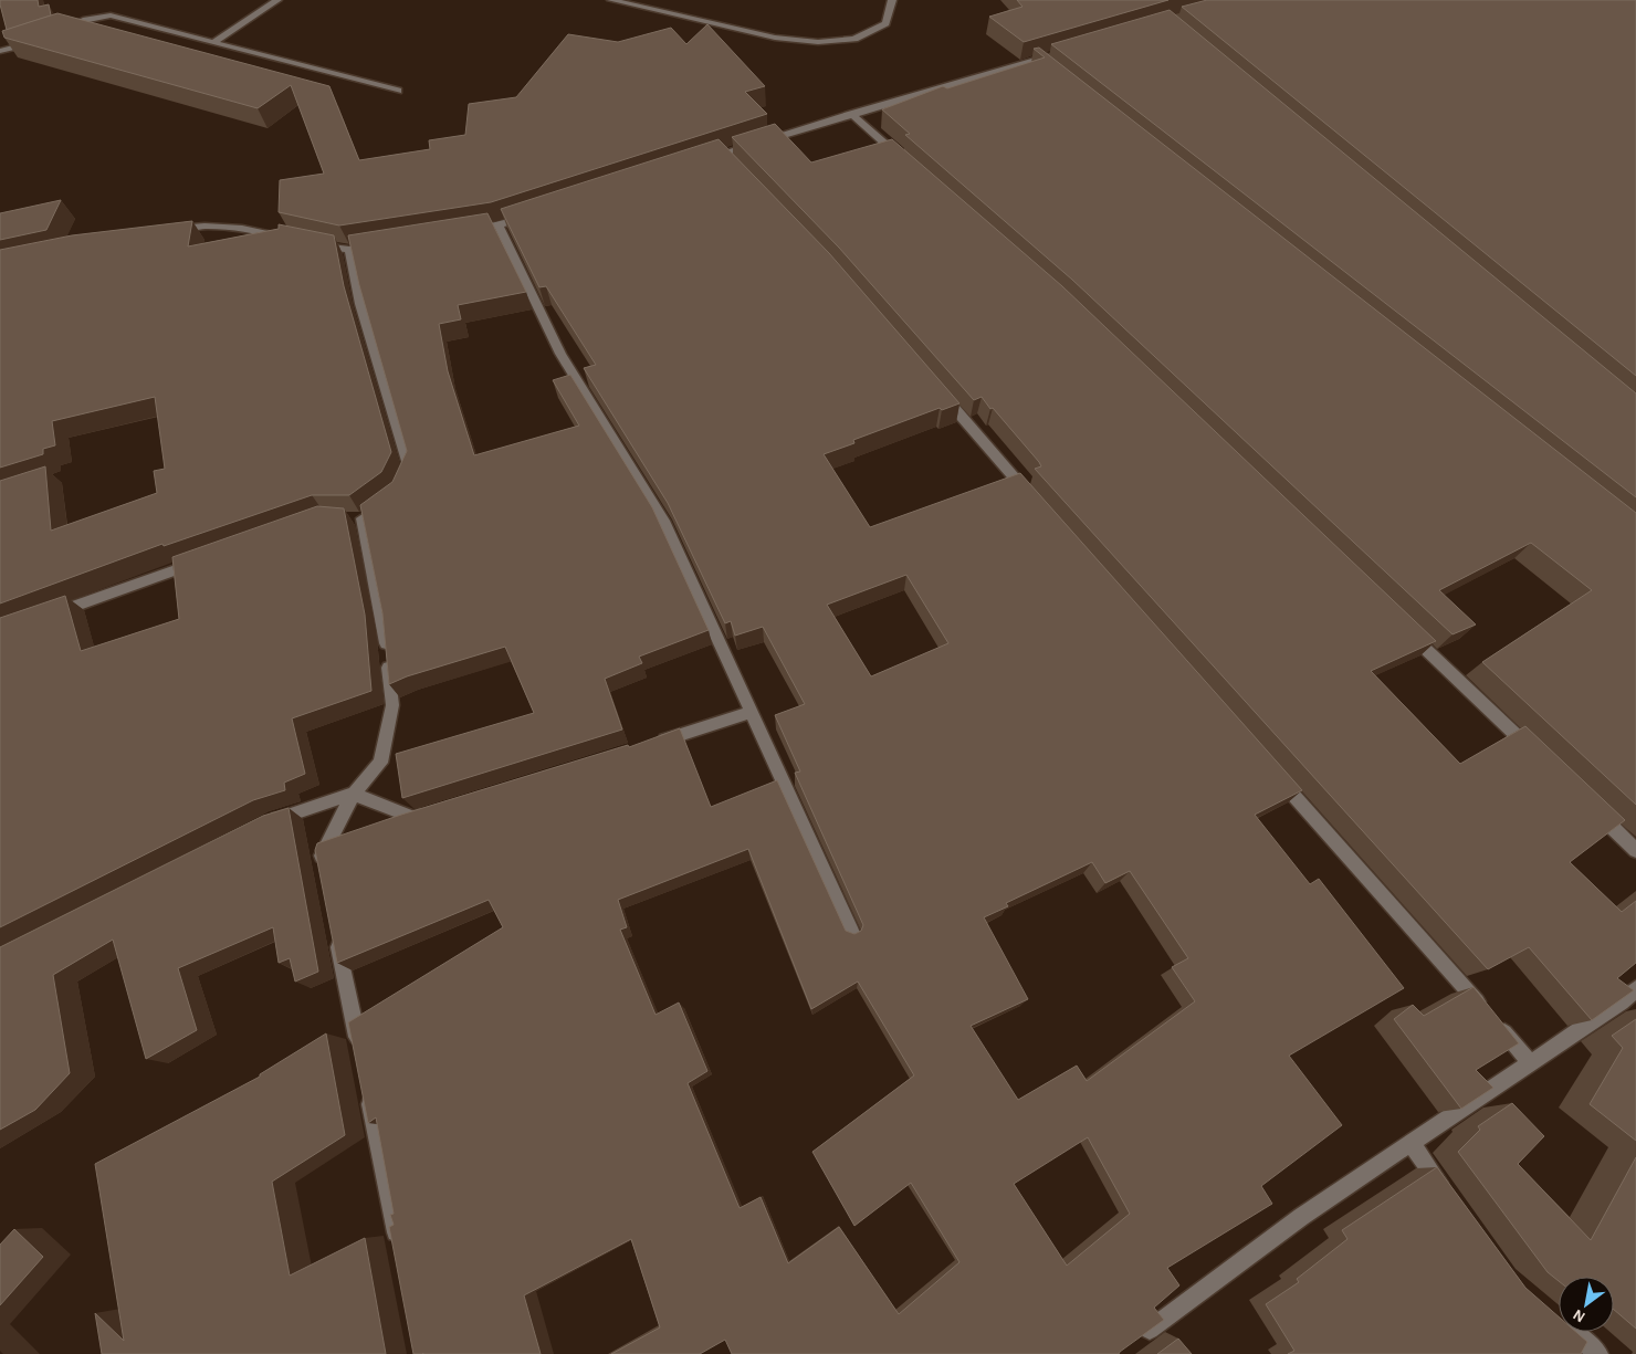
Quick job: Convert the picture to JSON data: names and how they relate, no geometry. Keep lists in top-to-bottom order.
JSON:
{
  "north": "bottom left"
}
